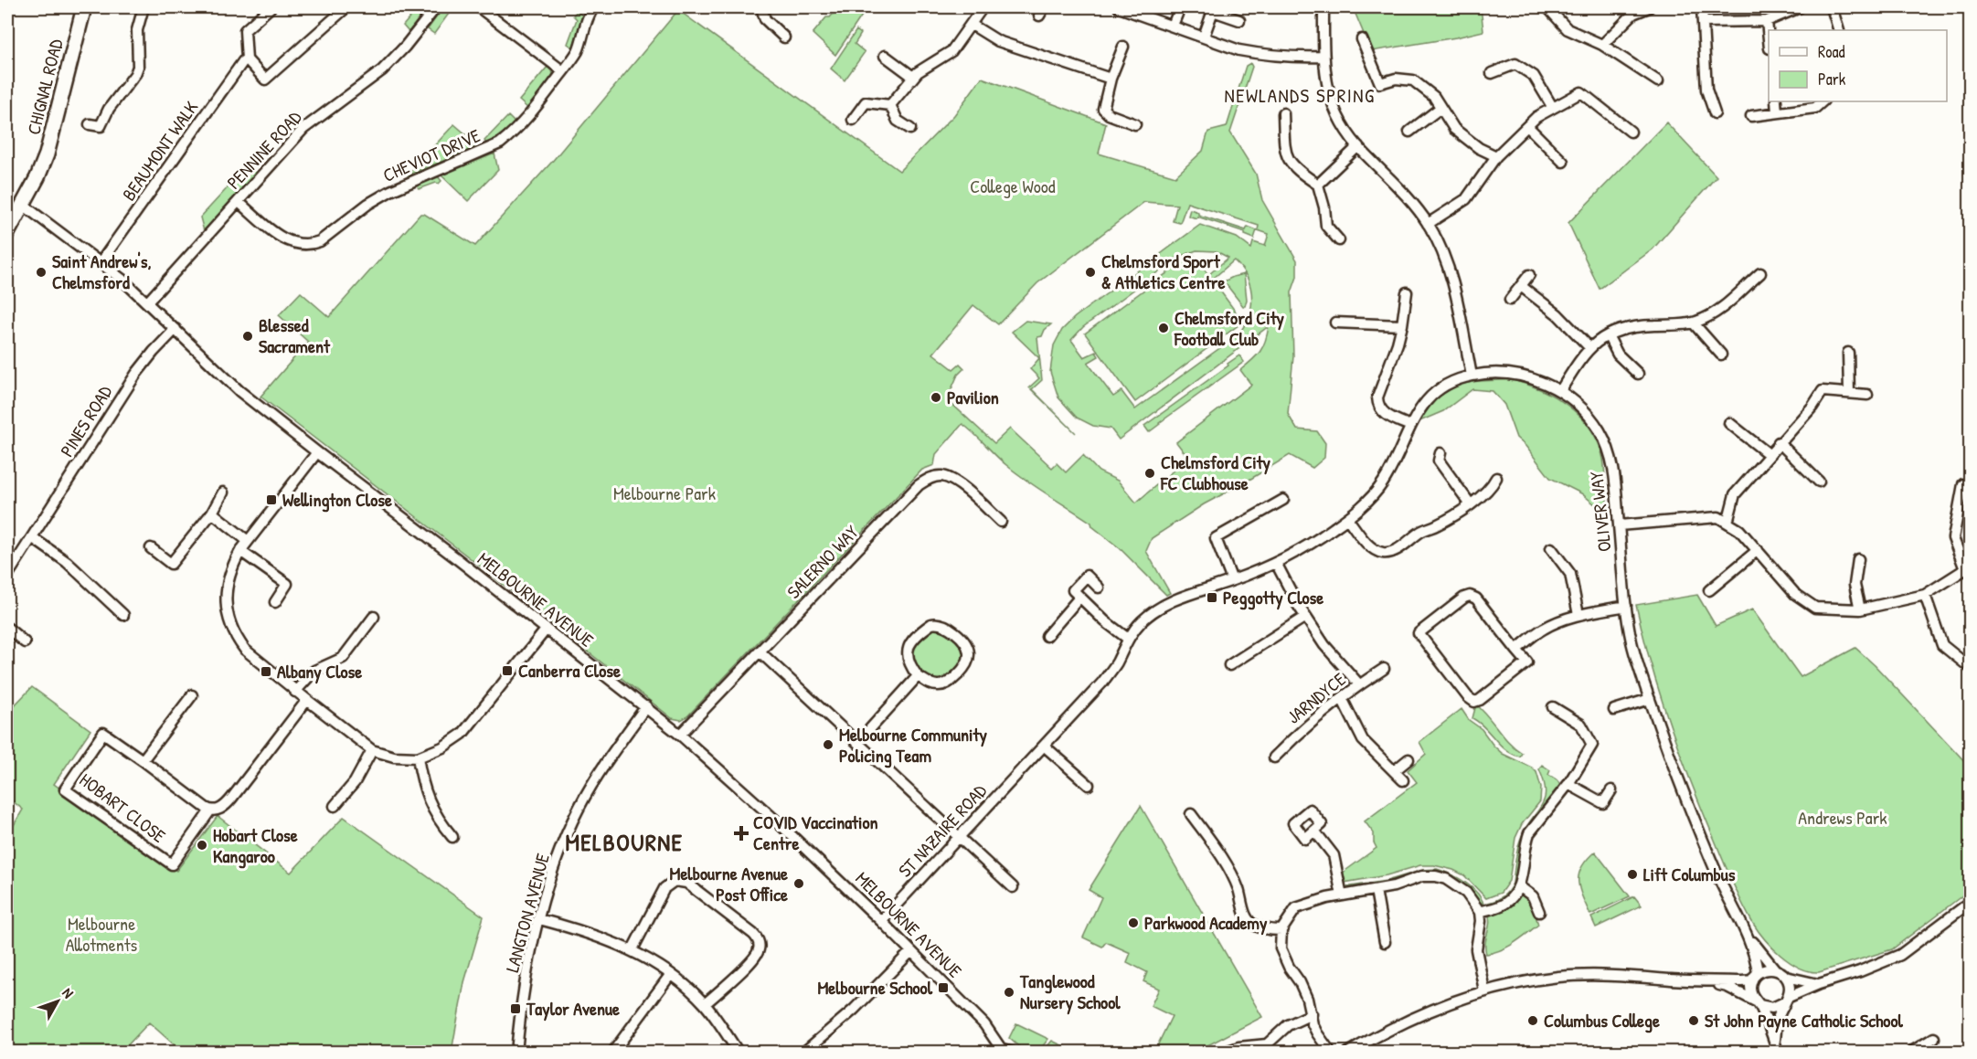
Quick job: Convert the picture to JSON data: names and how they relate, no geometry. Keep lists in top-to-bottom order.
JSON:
{
  "streets": {
    "street": [
      "CHIGNAL ROAD",
      "PENNINE ROAD",
      "BEAUMONT WALK",
      "CHEVIOT DRIVE",
      "PINES ROAD",
      "OLIVER WAY",
      "SALERNO WAY",
      "MELBOURNE AVENUE",
      "JARNDYCE",
      "HOBART CLOSE",
      "ST NAZAIRE ROAD",
      "LANGTON AVENUE"
    ]
  },
  "crossings": [
    ["CHIGNAL ROAD", "MELBOURNE AVENUE"],
    ["PENNINE ROAD", "CHEVIOT DRIVE"],
    ["PENNINE ROAD", "MELBOURNE AVENUE"],
    ["BEAUMONT WALK", "MELBOURNE AVENUE"],
    ["PINES ROAD", "MELBOURNE AVENUE"],
    ["OLIVER WAY", "ST NAZAIRE ROAD"],
    ["SALERNO WAY", "MELBOURNE AVENUE"],
    ["MELBOURNE AVENUE", "ST NAZAIRE ROAD"],
    ["MELBOURNE AVENUE", "LANGTON AVENUE"]
  ],
  "districts": ["NEWLANDS SPRING", "MELBOURNE"],
  "parks": [
    "College Wood",
    "Melbourne Park",
    "Andrews Park",
    "Melbourne Allotments"
  ],
  "places": {
    "other": [
      "Saint Andrew's, Chelmsford",
      "Chelmsford Sport & Athletics Centre",
      "Chelmsford City Football Club",
      "Blessed Sacrament",
      "Pavilion",
      "Chelmsford City FC Clubhouse",
      "Melbourne Community Policing Team",
      "Hobart Close Kangaroo",
      "Lift Columbus",
      "Melbourne Avenue Post Office",
      "Parkwood Academy",
      "Tanglewood Nursery School",
      "Columbus College",
      "St John Payne Catholic School"
    ],
    "transit": [
      "Wellington Close",
      "Peggotty Close",
      "Canberra Close",
      "Albany Close",
      "Melbourne School",
      "Taylor Avenue"
    ],
    "health": ["COVID Vaccination Centre"]
  },
  "legend": ["Road", "Park"],
  "north": "top right"
}
